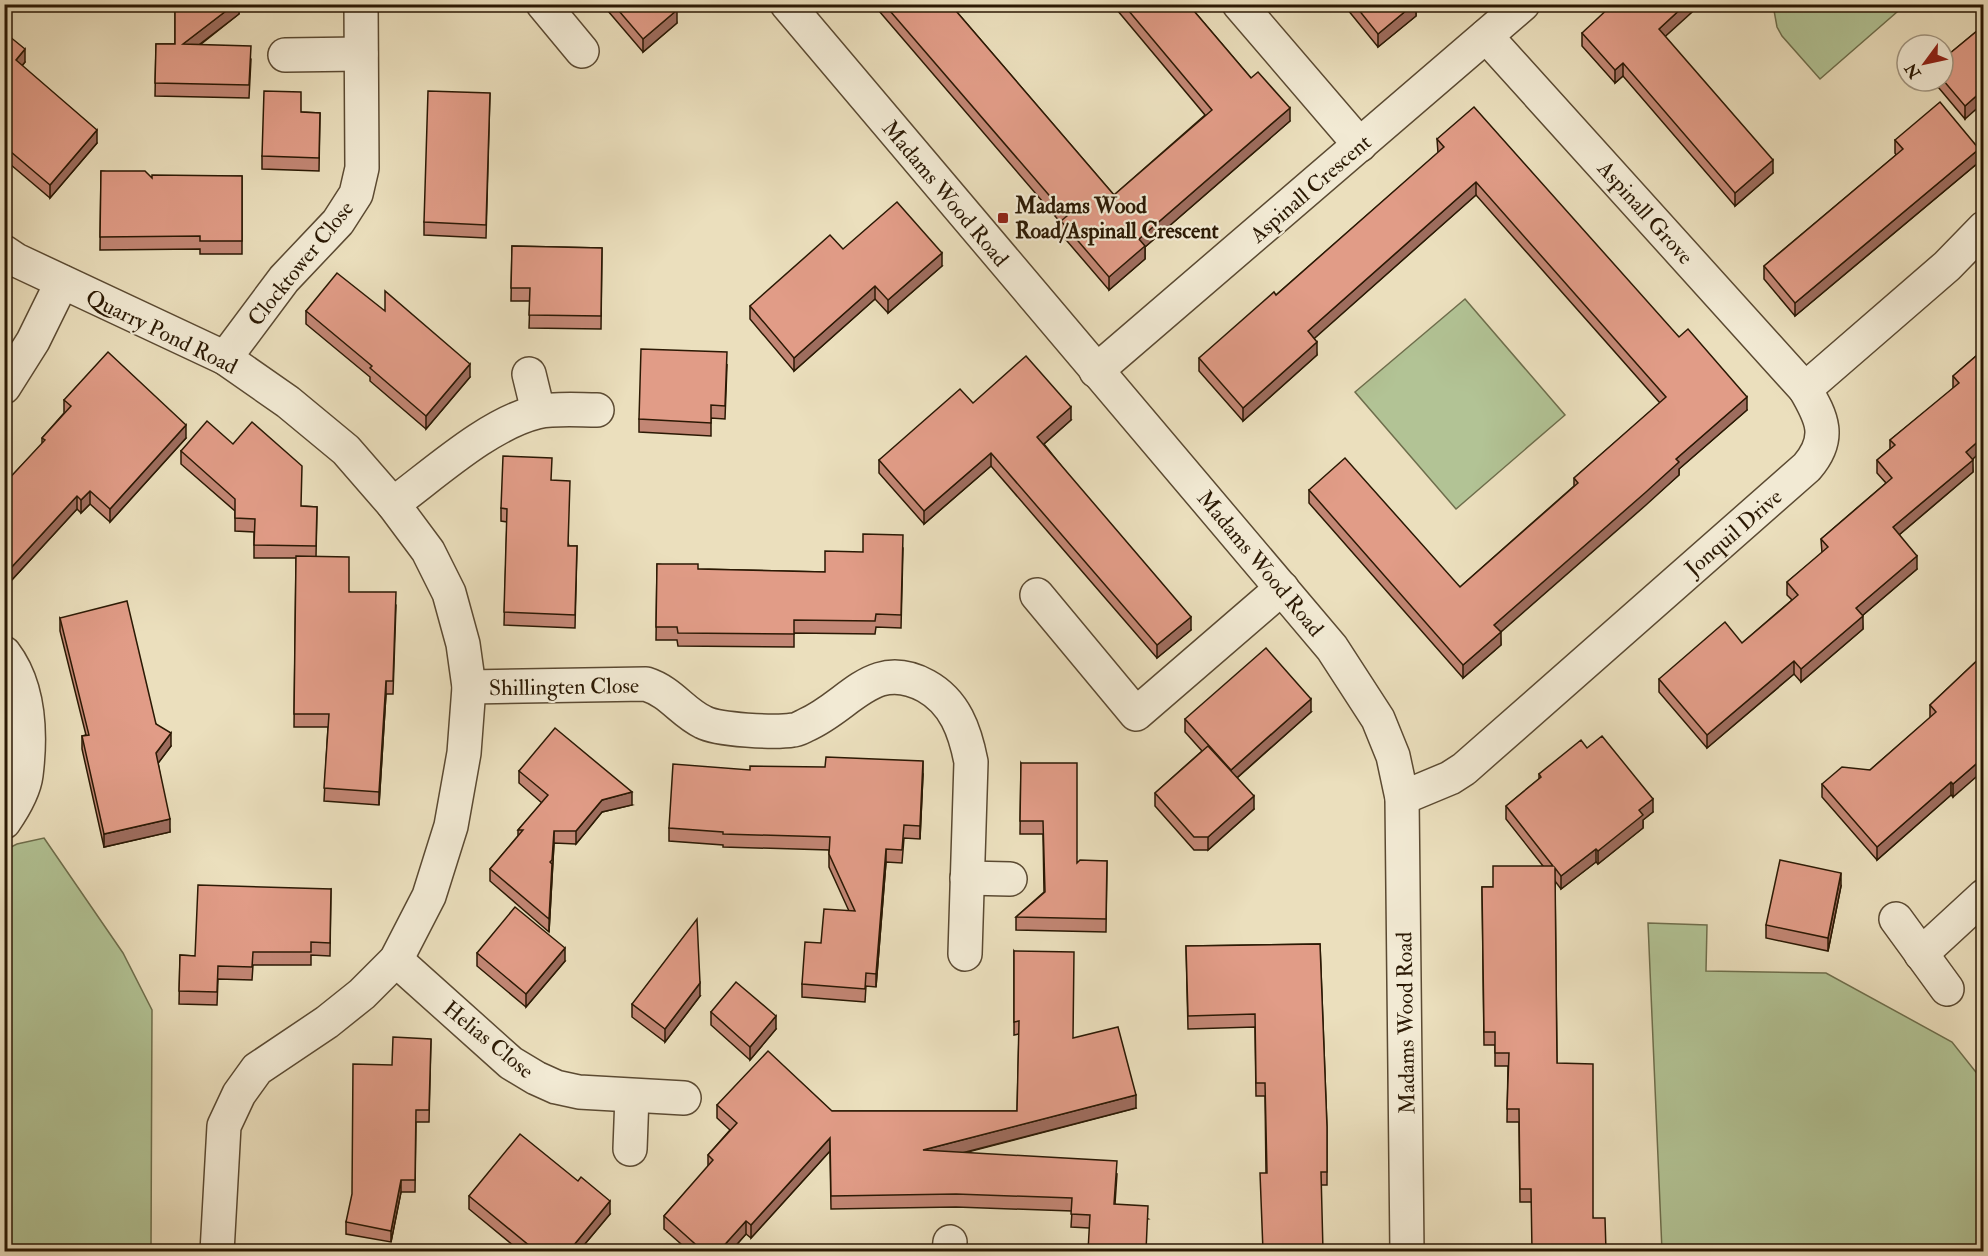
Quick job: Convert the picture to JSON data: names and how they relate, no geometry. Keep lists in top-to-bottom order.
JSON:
{
  "streets": {
    "street": [
      "Aspinall Crescent",
      "Madams Wood Road",
      "Aspinall Grove",
      "Clocktower Close",
      "Quarry Pond Road",
      "Jonquil Drive",
      "Shillingten Close",
      "Helias Close"
    ]
  },
  "crossings": [
    ["Aspinall Crescent", "Madams Wood Road"],
    ["Aspinall Crescent", "Aspinall Grove"],
    ["Madams Wood Road", "Jonquil Drive"],
    ["Aspinall Grove", "Jonquil Drive"],
    ["Clocktower Close", "Quarry Pond Road"],
    ["Quarry Pond Road", "Shillingten Close"],
    ["Quarry Pond Road", "Helias Close"]
  ],
  "places": {
    "transit": ["Madams Wood Road/Aspinall Crescent"]
  },
  "north": "bottom left"
}
